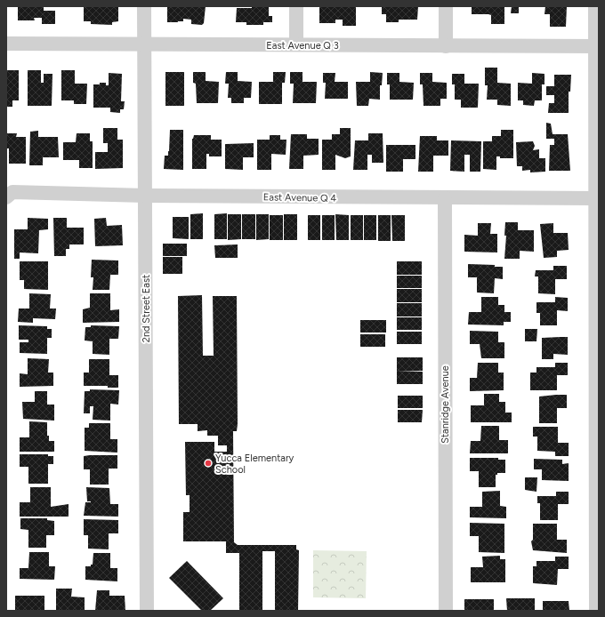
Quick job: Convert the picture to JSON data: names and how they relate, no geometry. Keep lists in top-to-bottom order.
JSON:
{
  "streets": {
    "street": [
      "East Avenue Q 3",
      "East Avenue Q 4",
      "2nd Street East",
      "Stanridge Avenue"
    ]
  },
  "crossings": [
    ["East Avenue Q 3", "2nd Street East"],
    ["East Avenue Q 4", "2nd Street East"],
    ["East Avenue Q 4", "Stanridge Avenue"]
  ],
  "places": ["Yucca Elementary School"]
}
